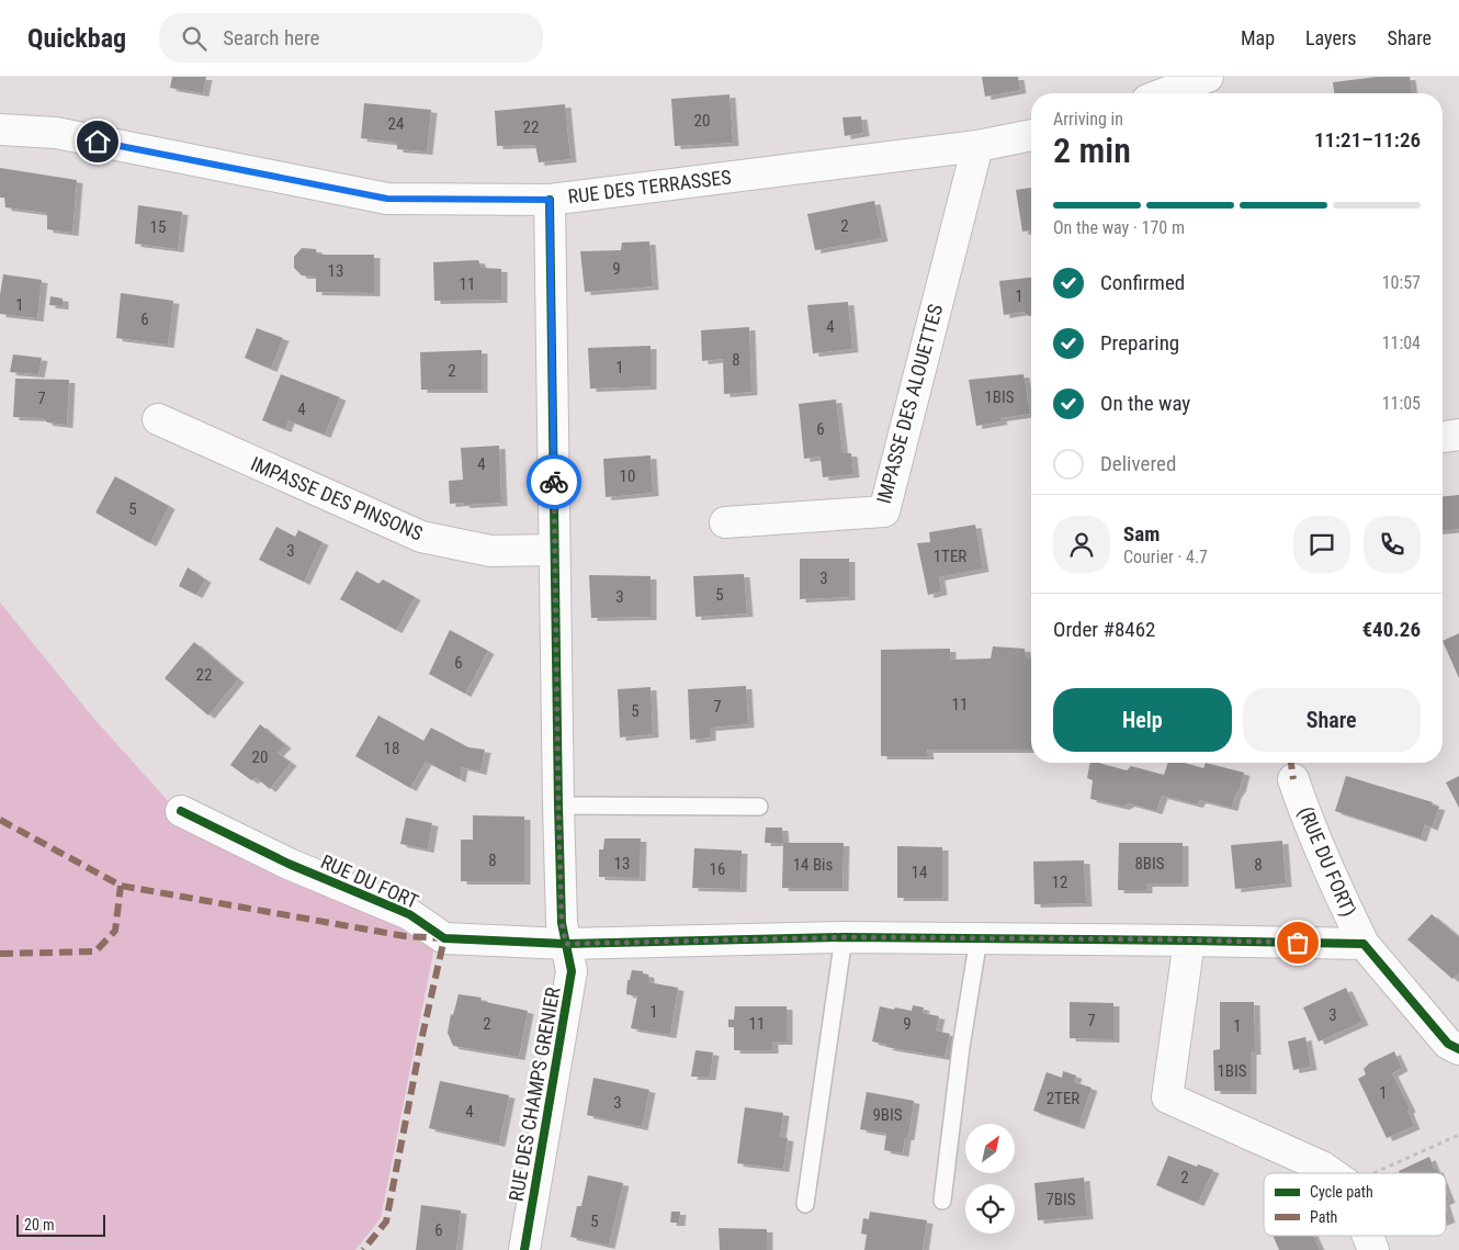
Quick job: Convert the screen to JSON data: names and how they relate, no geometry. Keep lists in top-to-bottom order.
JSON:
{
  "streets": {
    "street": [
      "RUE DES TERRASSES",
      "IMPASSE DES ALOUETTES",
      "IMPASSE DES PINSONS",
      "(RUE DU FORT)",
      "RUE DU FORT",
      "RUE DES CHAMPS GRENIER"
    ]
  },
  "crossings": [
    ["RUE DES TERRASSES", "IMPASSE DES ALOUETTES"],
    ["RUE DES TERRASSES", "RUE DES CHAMPS GRENIER"],
    ["IMPASSE DES PINSONS", "RUE DES CHAMPS GRENIER"],
    ["(RUE DU FORT)", "RUE DU FORT"],
    ["RUE DU FORT", "RUE DES CHAMPS GRENIER"]
  ],
  "house_numbers": [
    "20",
    "24",
    "22",
    "2",
    "15",
    "9",
    "13",
    "11",
    "1",
    "1",
    "6",
    "4",
    "8",
    "1",
    "2",
    "1BIS",
    "7",
    "4",
    "6",
    "4",
    "10",
    "5",
    "3",
    "1TER",
    "3",
    "5",
    "3",
    "6",
    "22",
    "11",
    "7",
    "5",
    "18",
    "20",
    "8",
    "13",
    "8BIS",
    "14 Bis",
    "8",
    "16",
    "14",
    "12",
    "1",
    "3",
    "7",
    "2",
    "11",
    "9",
    "1",
    "1BIS",
    "1",
    "2TER",
    "3",
    "4",
    "9BIS",
    "2",
    "7BIS",
    "5",
    "6"
  ],
  "legend": ["Cycle path", "Path"],
  "scale_bar": "20 m",
  "north": "top right",
  "page": {
    "header": "Quickbag",
    "search": "Search here",
    "nav": ["Map", "Layers", "Share"],
    "heading": ["2 min", "Arriving in", "11:21–11:26"],
    "panel": [
      "Sam",
      "Courier · 4.7",
      "Order #8462",
      "€40.26"
    ],
    "bar": "On the way · 170 m",
    "list": [
      ["Confirmed", "10:57"],
      ["Preparing", "11:04"],
      ["On the way", "11:05"],
      "Delivered"
    ],
    "buttons": ["Help", "Share"],
    "scale": "20 m"
  }
}
